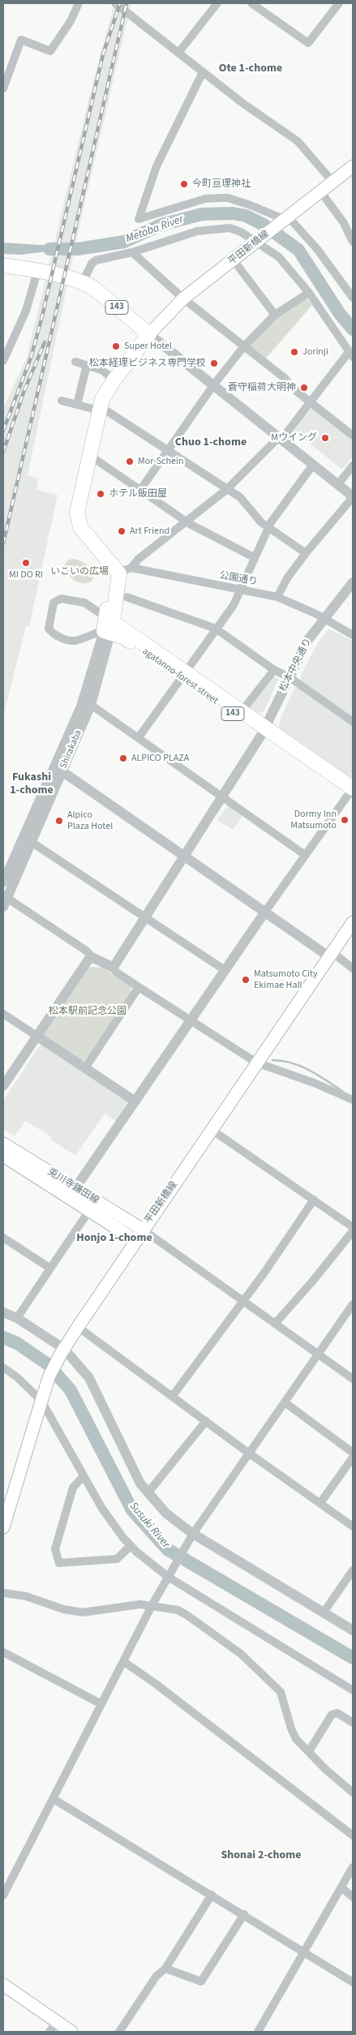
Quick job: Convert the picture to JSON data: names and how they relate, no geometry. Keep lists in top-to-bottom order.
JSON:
{
  "streets": {
    "highway": ["143", "agatanno-forest street"],
    "main road": ["平田新橋線", "兎川寺鎌田線"],
    "street": ["公園通り", "松本中央通り", "Shirakaba"]
  },
  "crossings": [
    ["平田新橋線", "143"],
    ["平田新橋線", "兎川寺鎌田線"],
    ["公園通り", "松本中央通り"],
    ["松本中央通り", "agatanno-forest street"],
    ["agatanno-forest street", "Shirakaba"]
  ],
  "districts": [
    "Ote 1-chome",
    "Chuo 1-chome",
    "Fukashi 1-chome",
    "Honjo 1-chome",
    "Shonai 2-chome"
  ],
  "water": ["Metoba River", "Susuki River"],
  "parks": ["いこいの広場", "松本駅前記念公園"],
  "places": [
    "今町亘理神社",
    "Super Hotel",
    "Jorinji",
    "松本経理ビジネス専門学校",
    "蒼守稲荷大明神",
    "Mウイング",
    "Mor-Schein",
    "ホテル飯田屋",
    "Art Friend",
    "MI DO RI",
    "ALPICO PLAZA",
    "Dormy Inn Matsumoto",
    "Alpico Plaza Hotel",
    "Matsumoto City Ekimae Hall"
  ]
}
